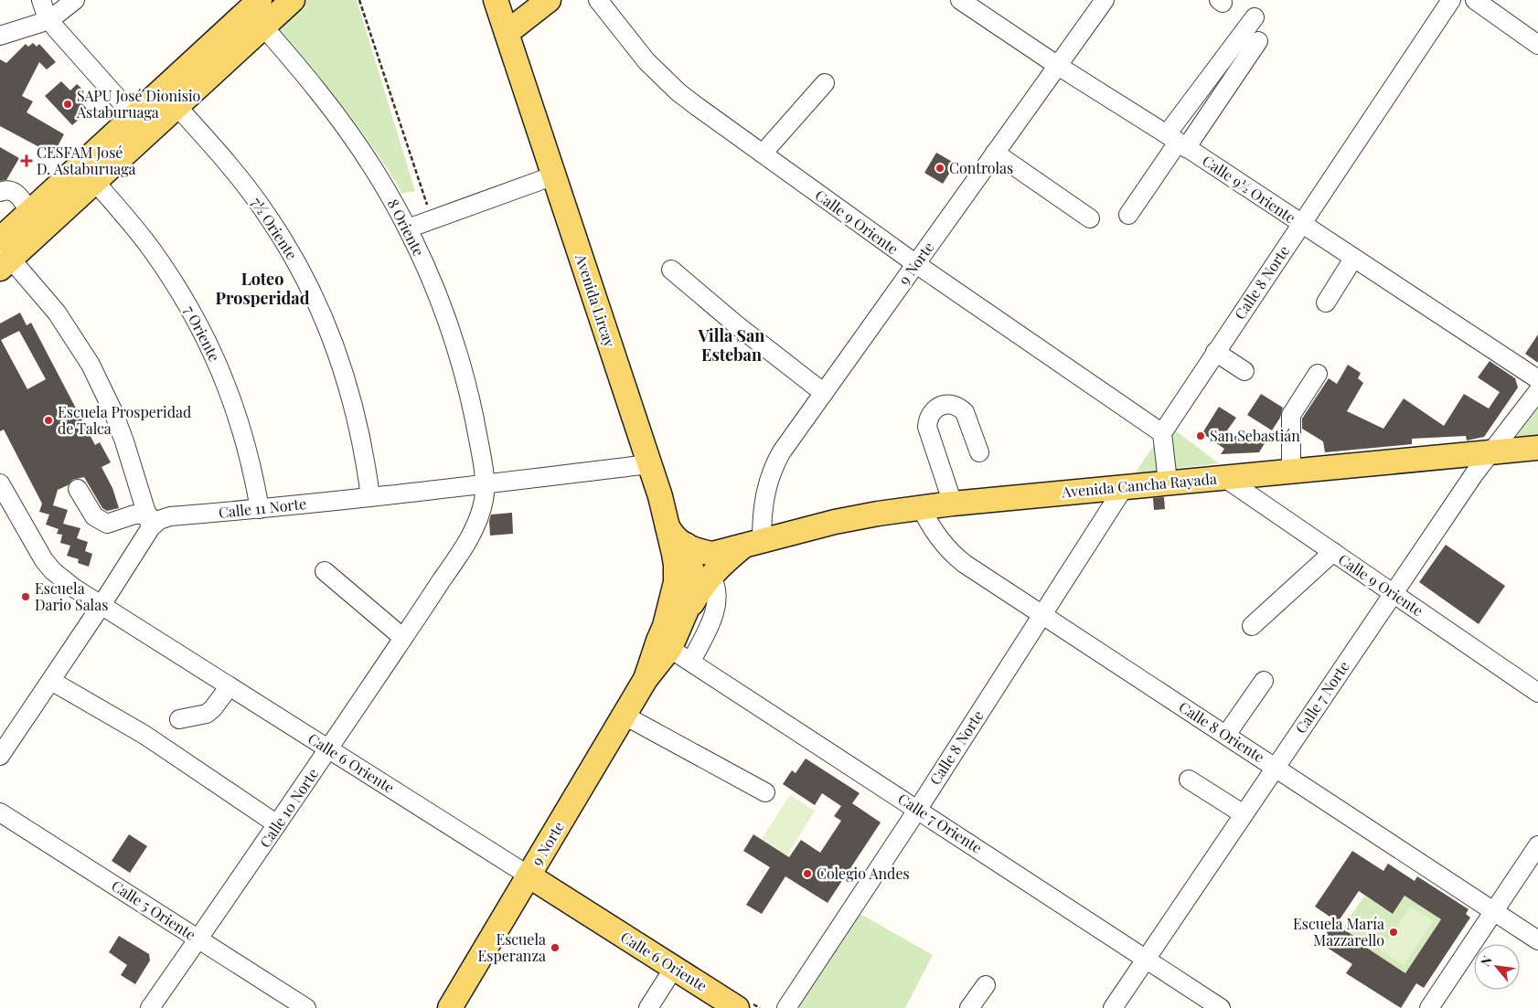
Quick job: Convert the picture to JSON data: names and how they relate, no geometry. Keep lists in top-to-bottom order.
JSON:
{
  "streets": {
    "main road": [
      "9 Norte",
      "Avenida Lircay",
      "Avenida Cancha Rayada",
      "Calle 6 Oriente"
    ],
    "street": [
      "Calle 9½ Oriente",
      "Calle 9 Oriente",
      "8 Oriente",
      "7½ Oriente",
      "Calle 8 Norte",
      "7 Oriente",
      "Calle 11 Norte",
      "Calle 7 Norte",
      "Calle 8 Oriente",
      "Calle 10 Norte",
      "Calle 7 Oriente",
      "Calle 5 Oriente"
    ]
  },
  "crossings": [
    ["Calle 9½ Oriente", "9 Norte"],
    ["Calle 9½ Oriente", "Calle 8 Norte"],
    ["Calle 9 Oriente", "9 Norte"],
    ["Calle 9 Oriente", "Calle 8 Norte"],
    ["Calle 9 Oriente", "Avenida Cancha Rayada"],
    ["Calle 9 Oriente", "Calle 7 Norte"],
    ["8 Oriente", "Calle 11 Norte"],
    ["8 Oriente", "Calle 10 Norte"],
    ["7½ Oriente", "Calle 11 Norte"],
    ["9 Norte", "Avenida Lircay"],
    ["9 Norte", "Avenida Cancha Rayada"],
    ["9 Norte", "Calle 6 Oriente"],
    ["9 Norte", "Calle 7 Oriente"],
    ["Calle 8 Norte", "Avenida Cancha Rayada"],
    ["Calle 8 Norte", "Calle 8 Oriente"],
    ["Calle 8 Norte", "Calle 7 Oriente"],
    ["Avenida Lircay", "Avenida Cancha Rayada"],
    ["Avenida Lircay", "Calle 11 Norte"],
    ["7 Oriente", "Calle 11 Norte"],
    ["Avenida Cancha Rayada", "Calle 7 Norte"],
    ["Avenida Cancha Rayada", "Calle 8 Oriente"],
    ["Calle 11 Norte", "Calle 6 Oriente"],
    ["Calle 11 Norte", "Calle 10 Norte"],
    ["Calle 7 Norte", "Calle 8 Oriente"],
    ["Calle 7 Norte", "Calle 7 Oriente"],
    ["Calle 6 Oriente", "Calle 10 Norte"],
    ["Calle 10 Norte", "Calle 5 Oriente"]
  ],
  "districts": ["Loteo Prosperidad", "Villa San Esteban"],
  "places": {
    "other": [
      "SAPU José Dionisio Astaburuaga",
      "Controlas",
      "Escuela Prosperidad de Talca",
      "San Sebastián",
      "Escuela Dario Salas",
      "Colegio Andes",
      "Escuela María Mazzarello",
      "Escuela Esperanza"
    ],
    "health": ["CESFAM José D. Astaburuaga"]
  },
  "north": "top left"
}
